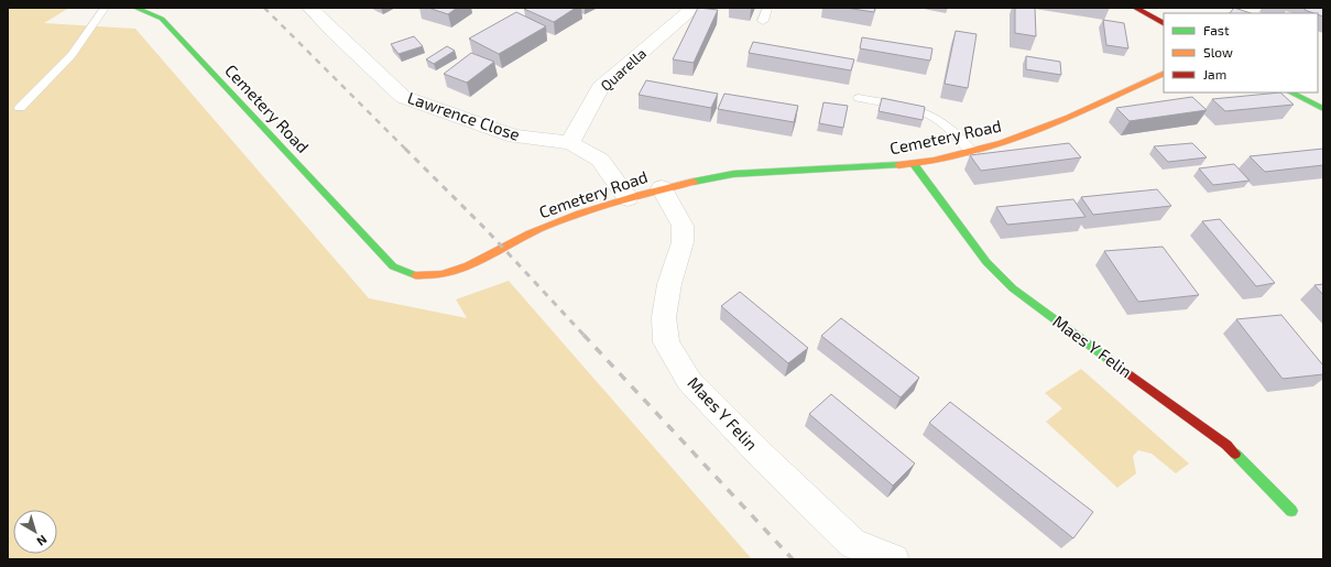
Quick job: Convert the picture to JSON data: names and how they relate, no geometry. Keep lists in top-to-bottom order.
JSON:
{
  "streets": {
    "street": [
      "Quarella",
      "Cemetery Road",
      "Lawrence Close",
      "Maes Y Felin"
    ]
  },
  "crossings": [
    ["Quarella", "Lawrence Close"],
    ["Cemetery Road", "Lawrence Close"],
    ["Cemetery Road", "Maes Y Felin"]
  ],
  "legend": ["Fast", "Slow", "Jam"],
  "north": "bottom right"
}
